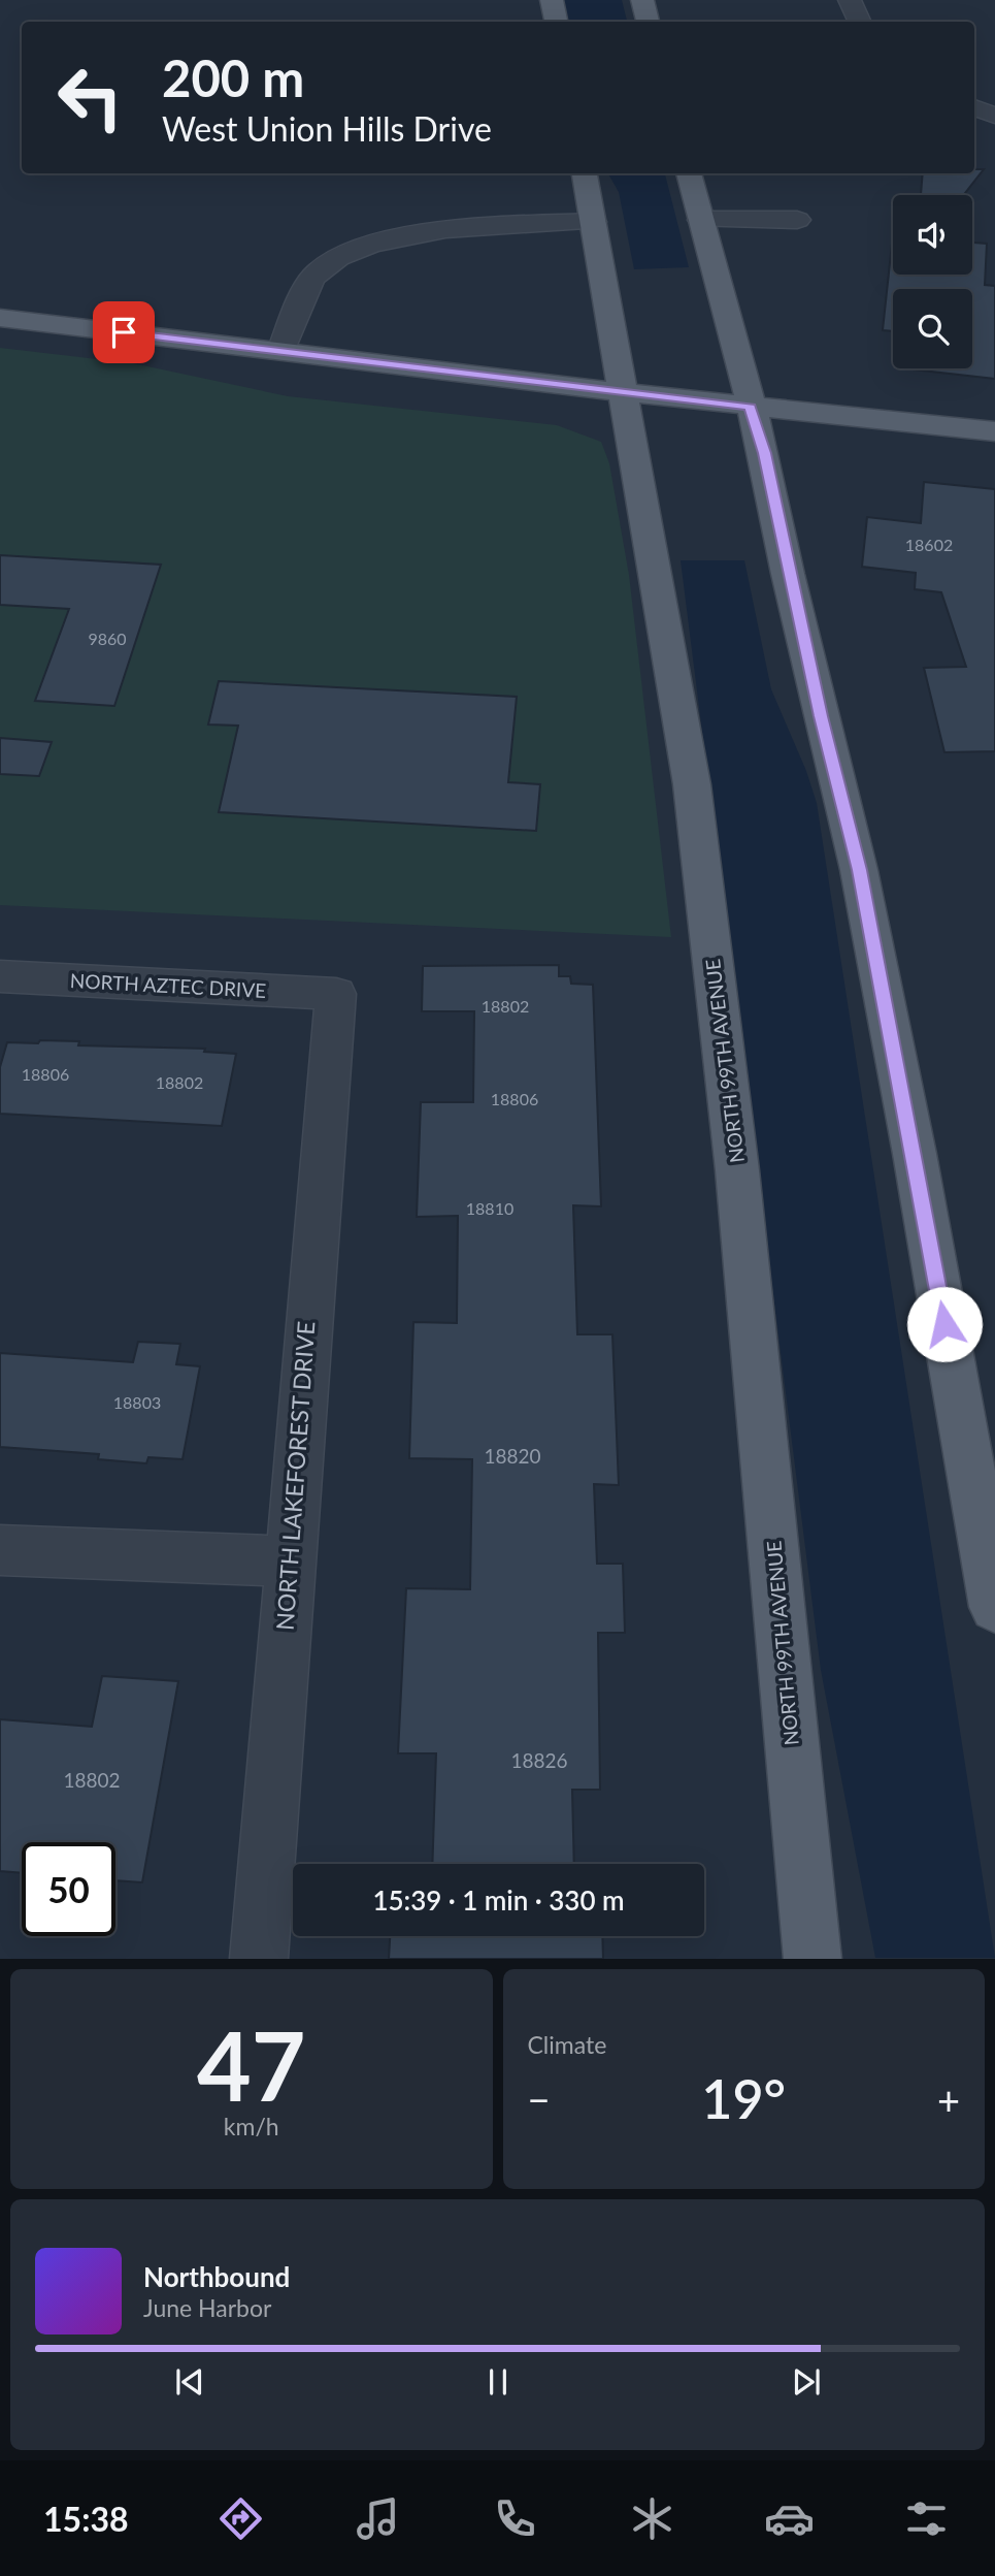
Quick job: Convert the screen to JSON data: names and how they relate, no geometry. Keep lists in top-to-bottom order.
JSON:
{
  "streets": {
    "main road": ["NORTH 99TH AVENUE"],
    "street": ["NORTH AZTEC DRIVE", "NORTH LAKEFOREST DRIVE"]
  },
  "crossings": [
    ["NORTH AZTEC DRIVE", "NORTH LAKEFOREST DRIVE"]
  ],
  "house_numbers": [
    "18602",
    "9860",
    "18802",
    "18806",
    "18802",
    "18806",
    "18810",
    "18803",
    "18820",
    "18826",
    "18802"
  ],
  "page": {
    "turn": ["200 m", "West Union Hills Drive"],
    "limit": "50",
    "trip": "15:39 · 1 min · 330 m",
    "tile": [
      ["47", "km/h"],
      "Climate"
    ],
    "heat": ["−", "19°", "+"],
    "song": ["Northbound", "June Harbor"],
    "tabs": "15:38"
  }
}
